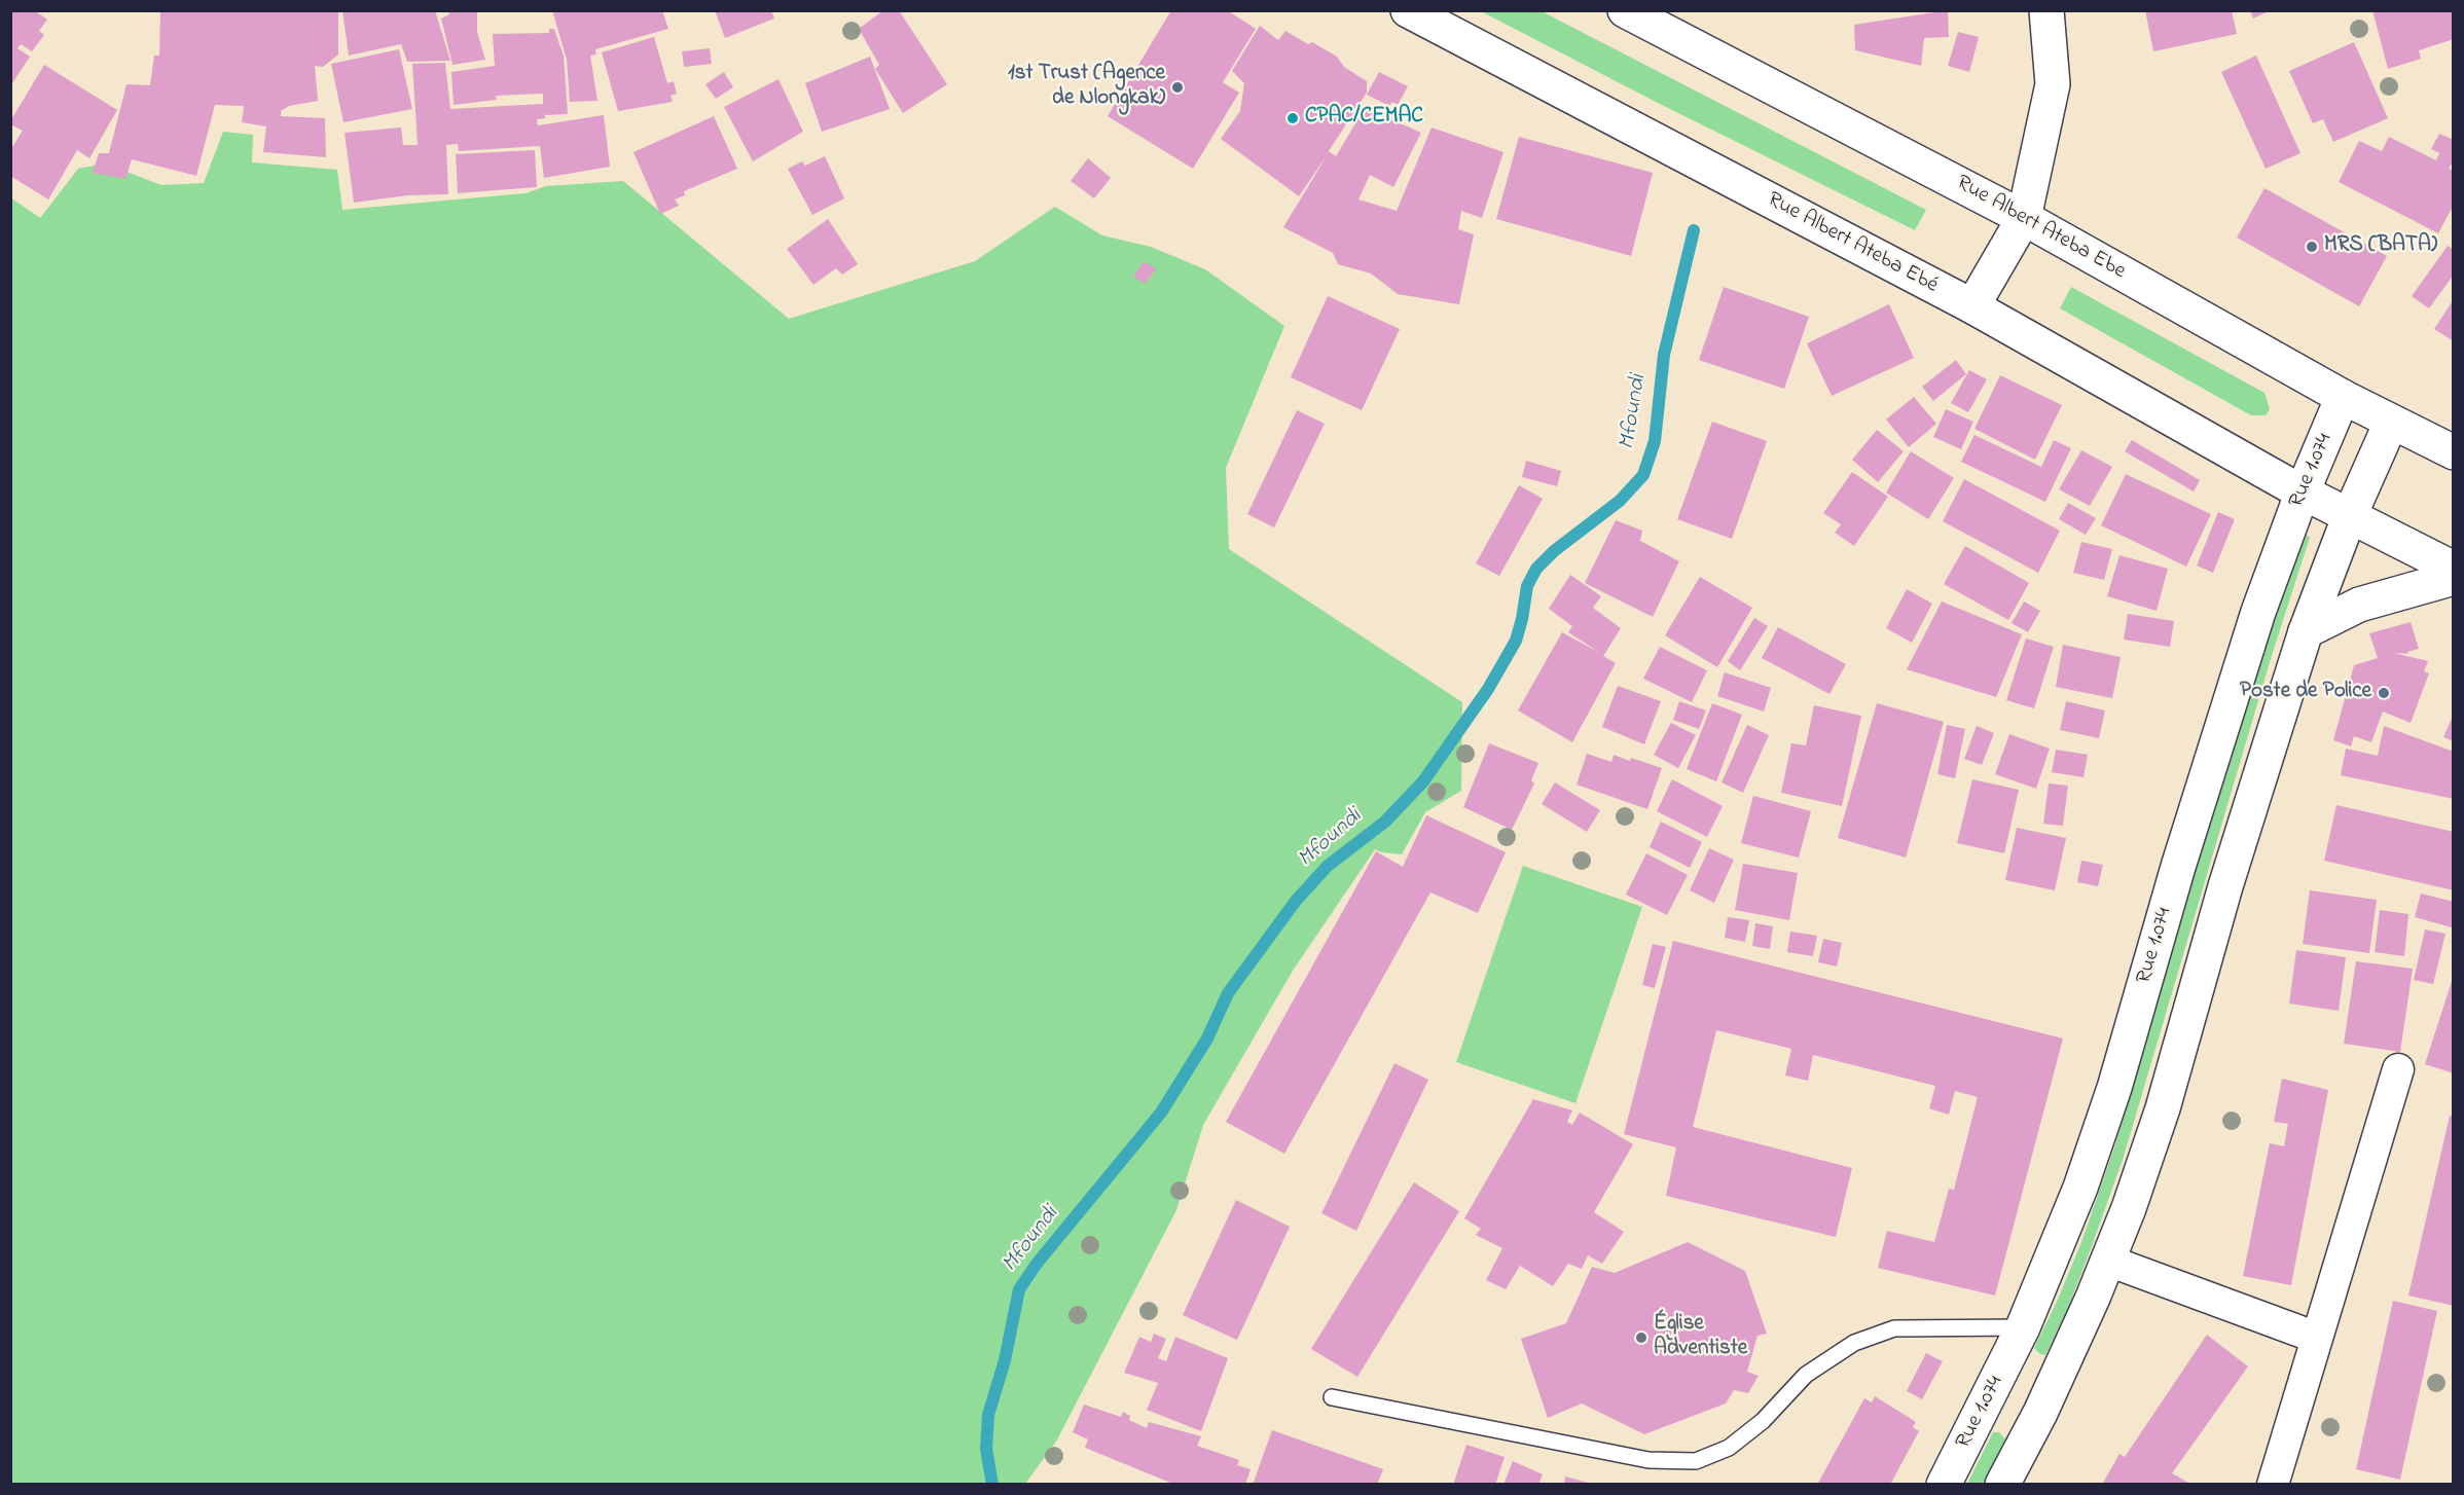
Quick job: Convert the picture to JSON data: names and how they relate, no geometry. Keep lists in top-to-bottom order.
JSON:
{
  "streets": {
    "main road": ["Rue Albert Ateba Ebe", "Rue Albert Ateba Ebé", "Rue 1.074"]
  },
  "crossings": [
    ["Rue Albert Ateba Ebe", "Rue 1.074"],
    ["Rue Albert Ateba Ebé", "Rue 1.074"]
  ],
  "water": ["Mfoundi"],
  "places": [
    "1st Trust (Agence de Nlongkak)",
    "CPAC/CEMAC",
    "MRS (BATA)",
    "Poste de Police",
    "Église Adventiste"
  ]
}
